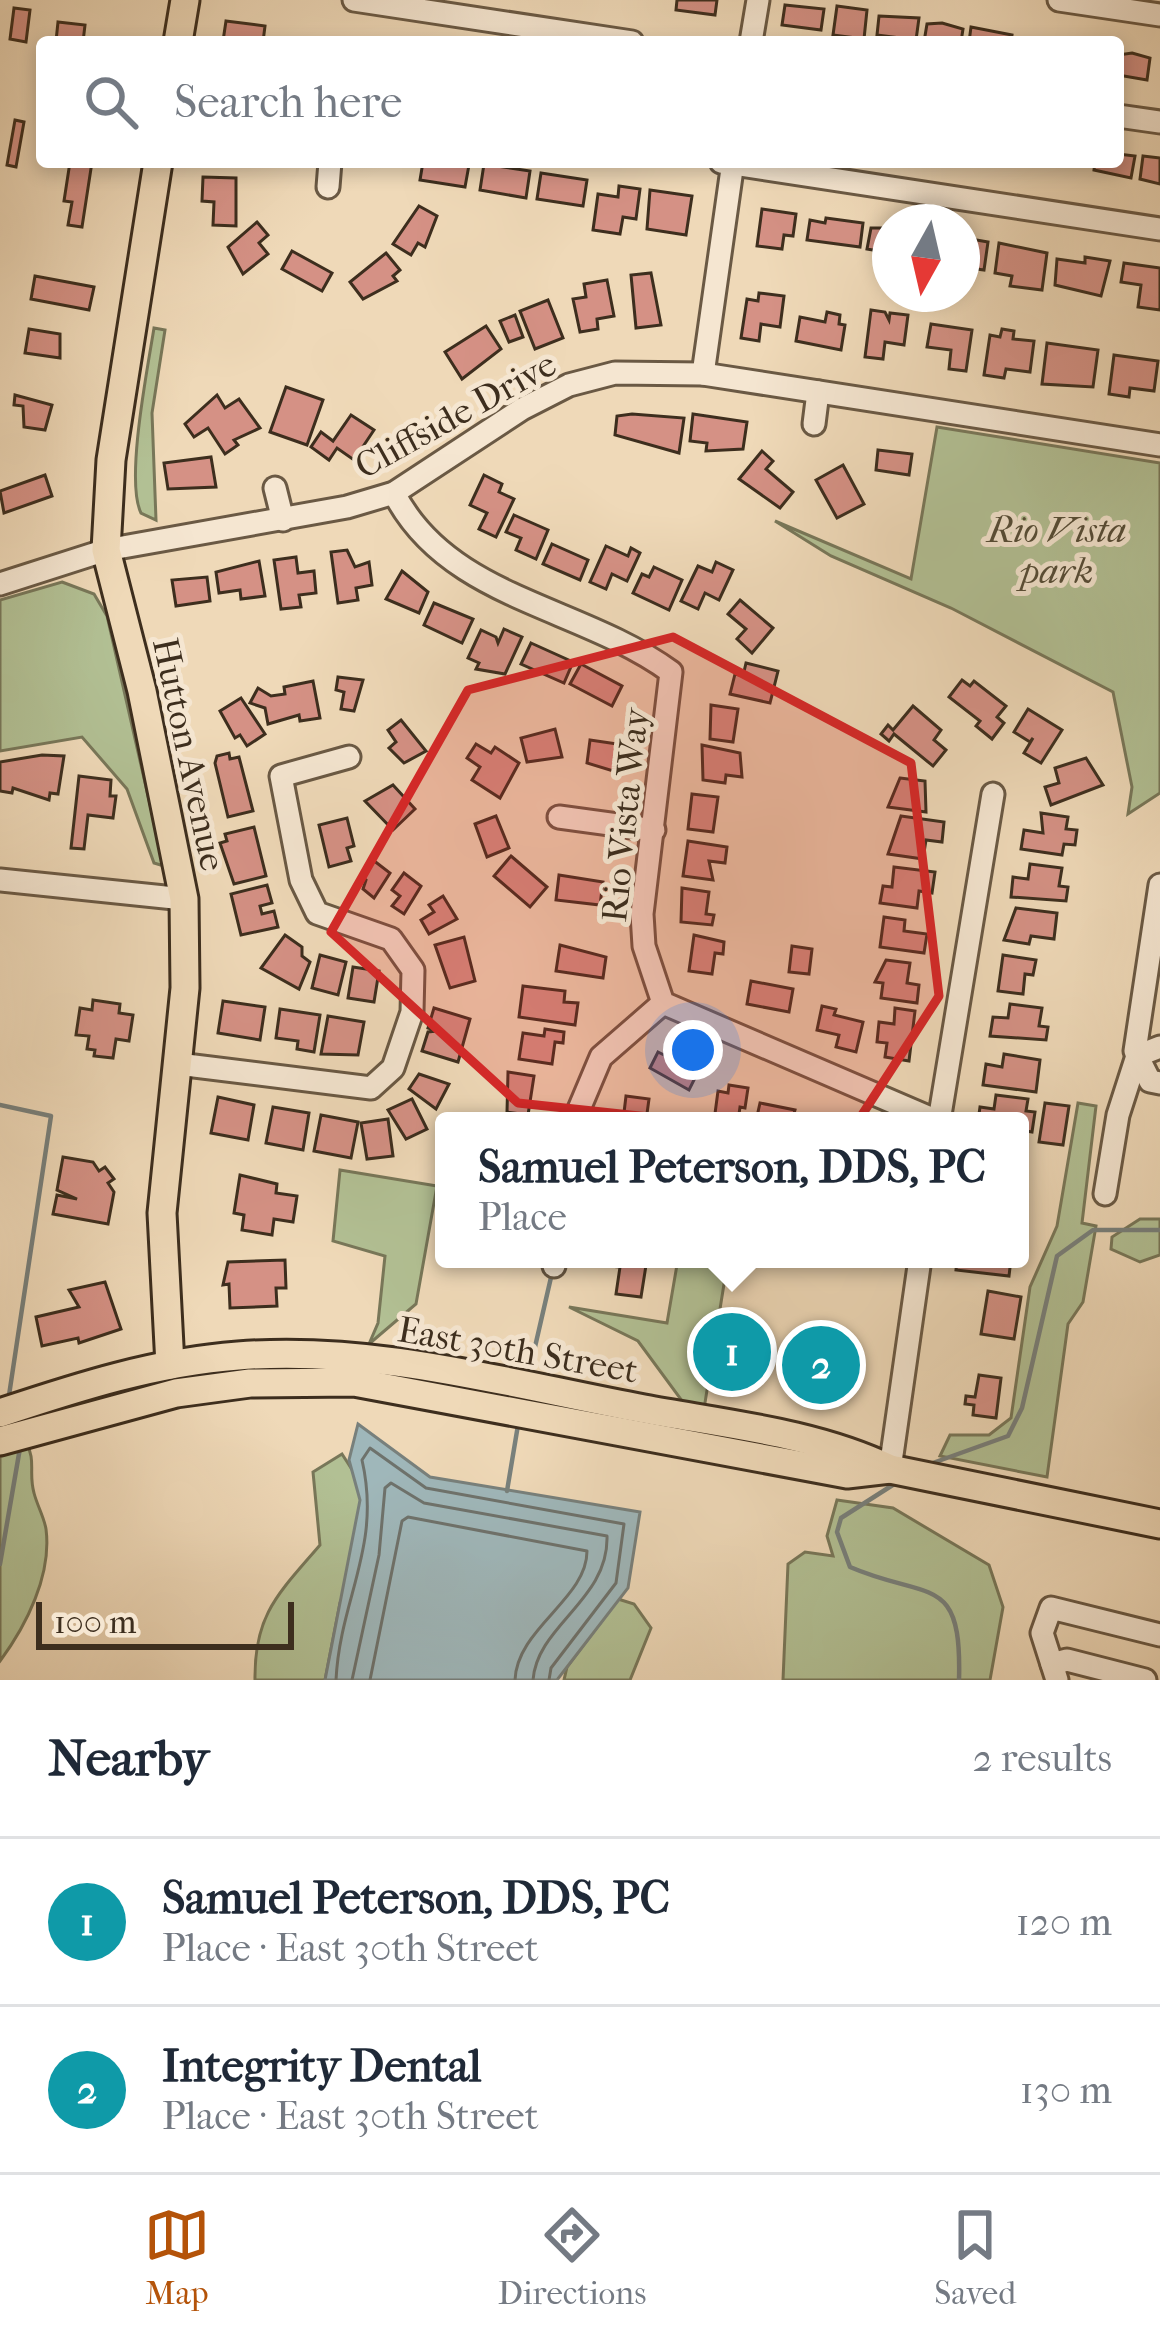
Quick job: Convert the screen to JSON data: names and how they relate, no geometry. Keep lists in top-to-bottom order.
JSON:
{
  "streets": {
    "main road": ["Hutton Avenue", "East 30th Street"],
    "street": ["Cliffside Drive", "Rio Vista Way"]
  },
  "crossings": [
    ["Cliffside Drive", "Hutton Avenue"],
    ["Cliffside Drive", "Rio Vista Way"],
    ["Hutton Avenue", "East 30th Street"]
  ],
  "parks": ["Rio Vista park"],
  "scale_bar": "100 m",
  "north": "bottom",
  "page": {
    "search": "Search here",
    "popup": ["Samuel Peterson, DDS, PC", "Place"],
    "pins": ["1", "2"],
    "scale": "100 m",
    "heading": ["Nearby", "2 results"],
    "list": [
      {
        "mark": "1",
        "name": "Samuel Peterson, DDS, PC",
        "note": "Place · East 30th Street",
        "value": "120 m"
      },
      {
        "mark": "2",
        "name": "Integrity Dental",
        "note": "Place · East 30th Street",
        "value": "130 m"
      }
    ],
    "nav": ["Map", "Directions", "Saved"]
  }
}
